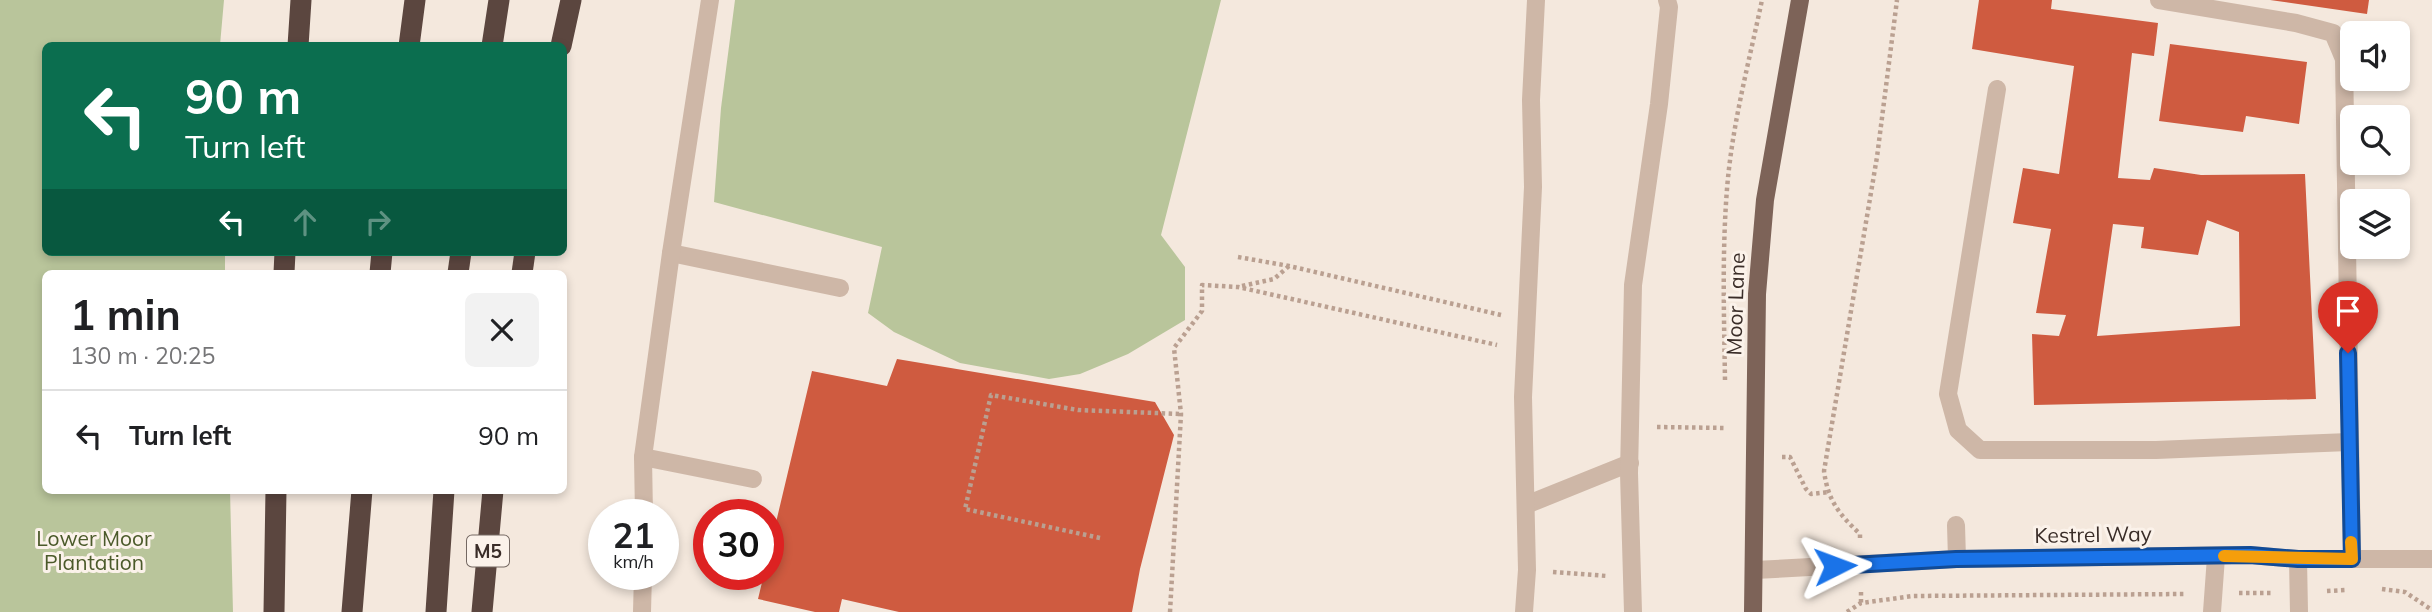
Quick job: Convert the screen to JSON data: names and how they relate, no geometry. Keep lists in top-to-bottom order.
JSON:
{
  "streets": {
    "highway": ["M5"],
    "main road": ["Moor Lane"],
    "street": ["Kestrel Way"]
  },
  "crossings": [
    ["Moor Lane", "Kestrel Way"]
  ],
  "parks": ["Lower Moor Plantation"],
  "page": {
    "turn": ["90 m", "Turn left"],
    "heading": ["1 min", "130 m · 20:25"],
    "list": [
      {
        "name": "Turn left",
        "value": "90 m"
      }
    ],
    "speed": "21 km/h",
    "limit": "30"
  }
}
